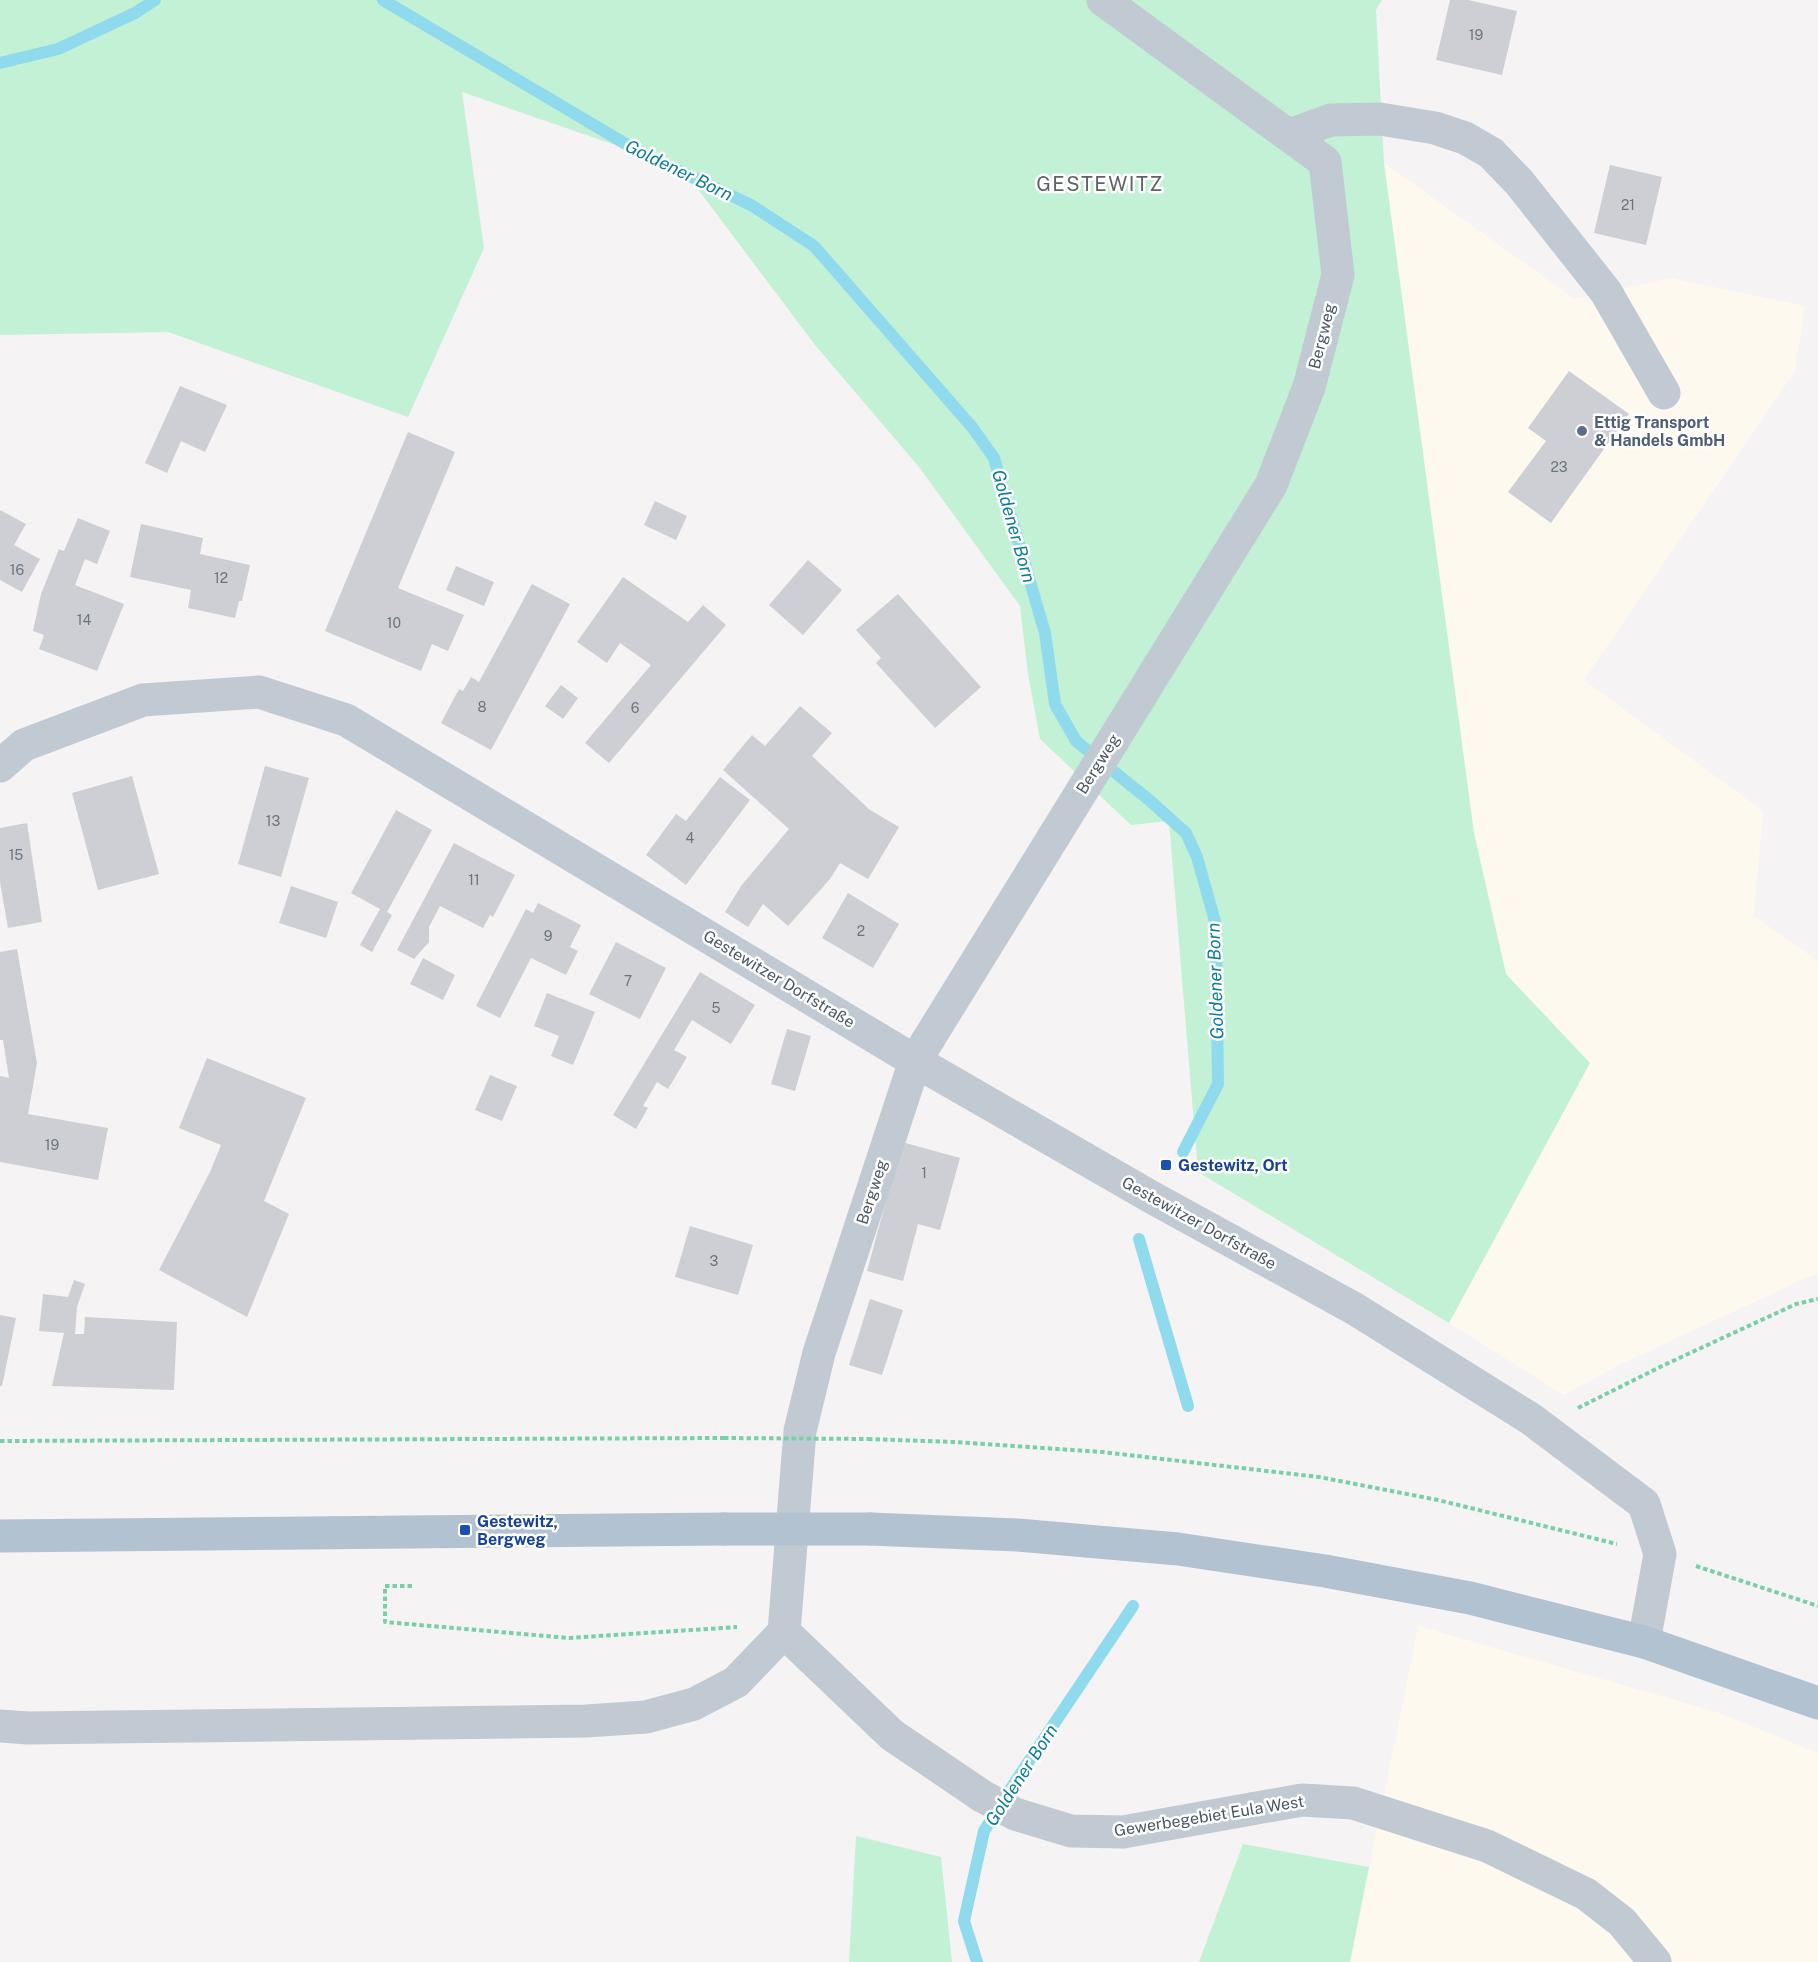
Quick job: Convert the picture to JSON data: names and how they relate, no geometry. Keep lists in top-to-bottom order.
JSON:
{
  "streets": {
    "street": ["Bergweg", "Gestewitzer Dorfstraße", "Gewerbegebiet Eula West"]
  },
  "crossings": [
    ["Bergweg", "Gestewitzer Dorfstraße"],
    ["Bergweg", "Gewerbegebiet Eula West"]
  ],
  "districts": ["GESTEWITZ"],
  "water": ["Goldener Born"],
  "places": {
    "other": ["Ettig Transport & Handels GmbH"],
    "transit": ["Gestewitz, Ort", "Gestewitz, Bergweg"]
  },
  "house_numbers": [
    "19",
    "21",
    "23",
    "16",
    "12",
    "14",
    "10",
    "8",
    "6",
    "13",
    "4",
    "15",
    "11",
    "2",
    "9",
    "7",
    "5",
    "19",
    "1",
    "3"
  ]
}
